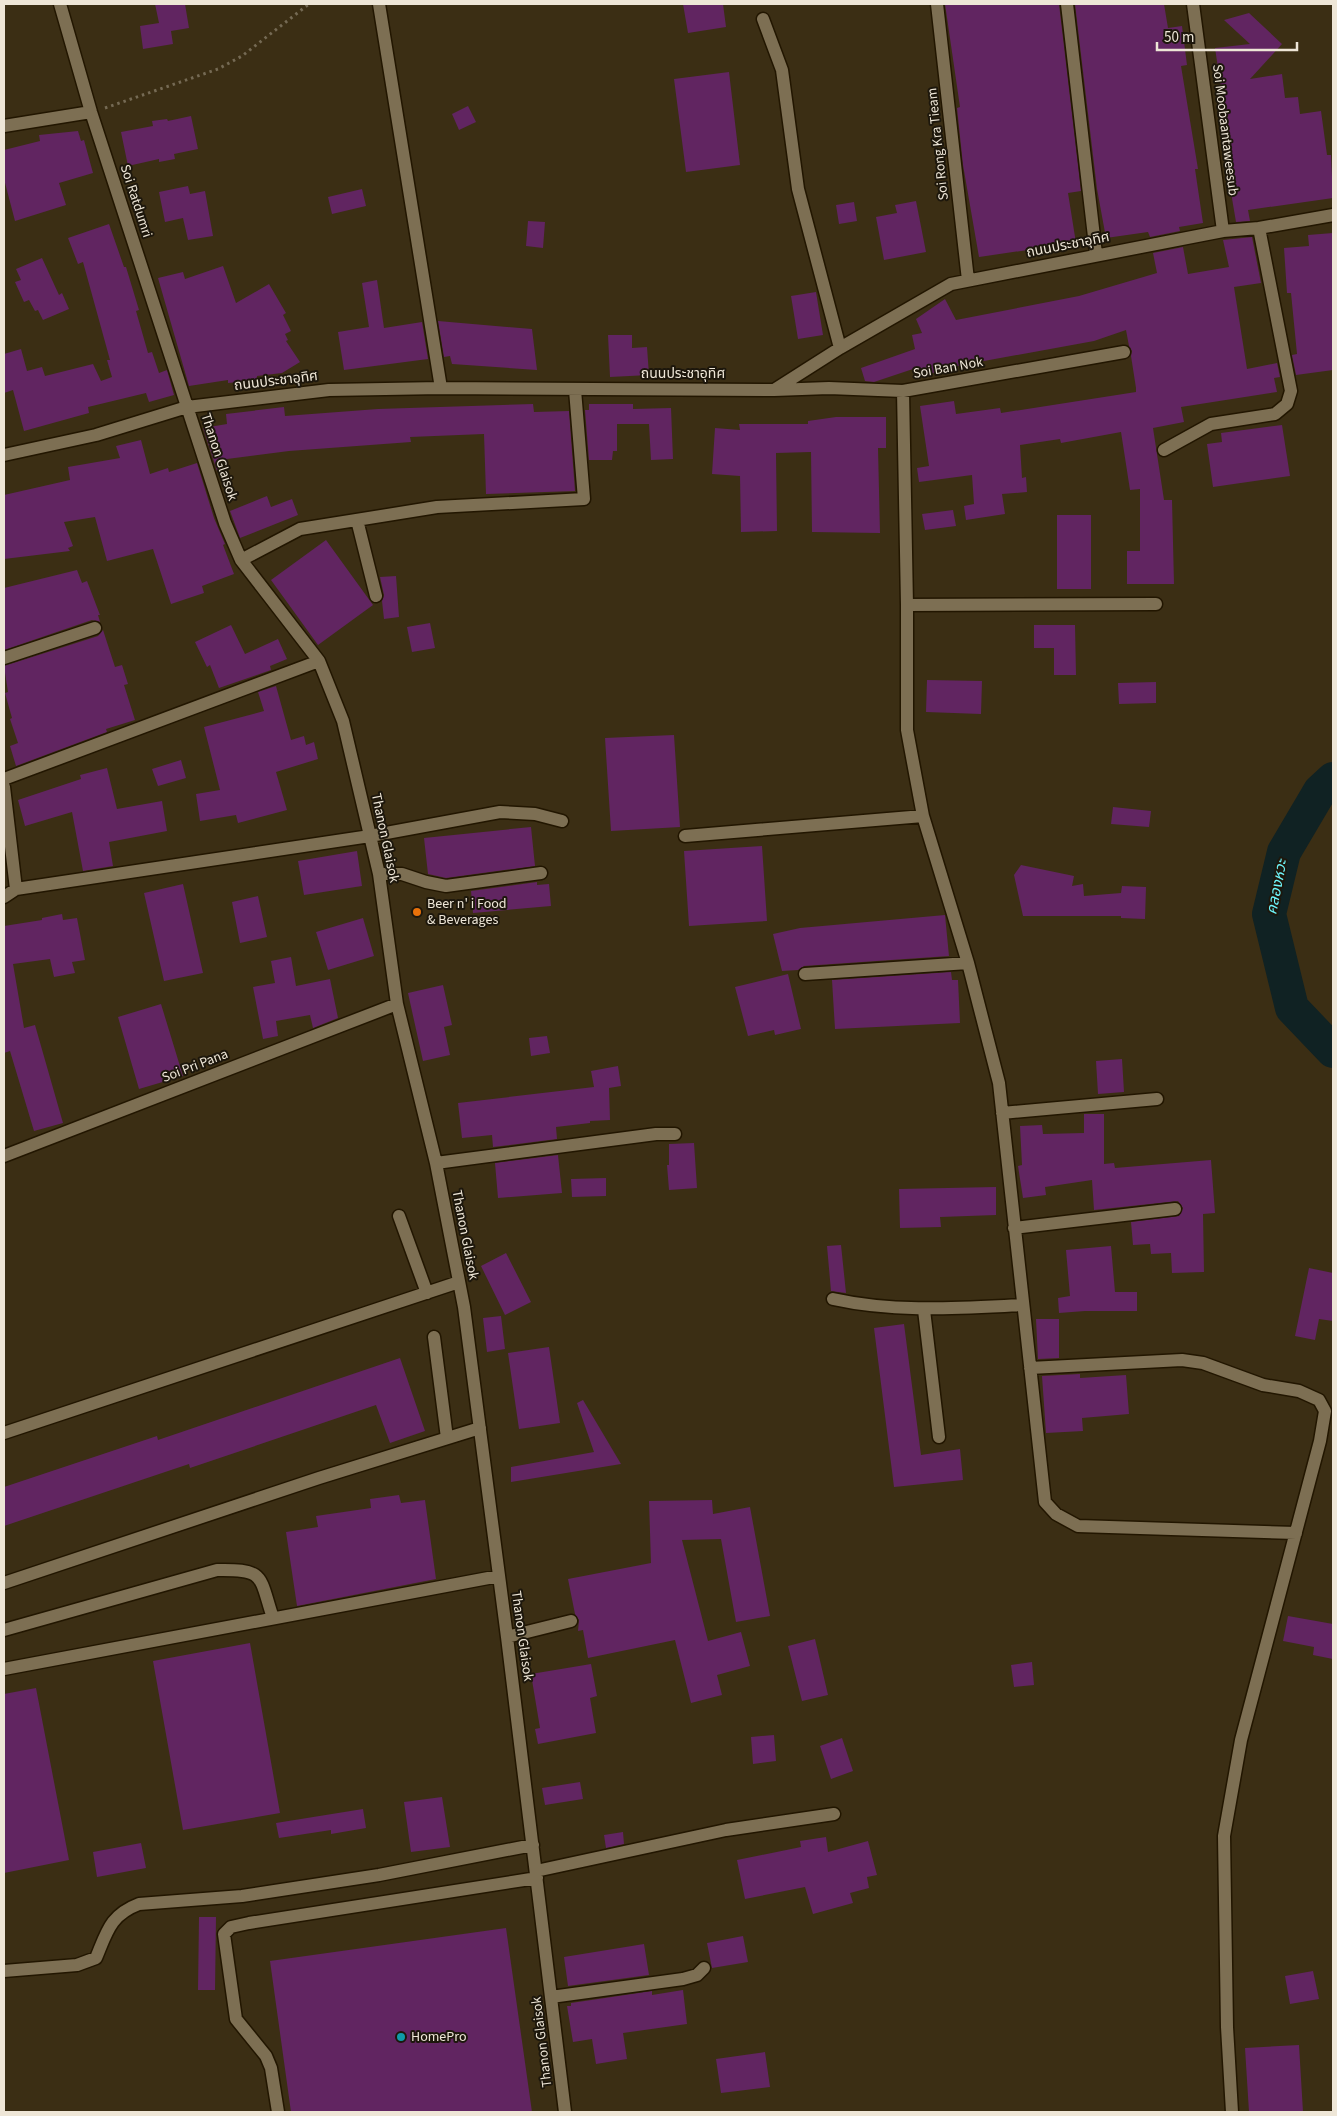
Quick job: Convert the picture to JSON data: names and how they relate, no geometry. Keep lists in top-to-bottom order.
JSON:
{
  "streets": {
    "street": [
      "Soi Moobaantaweesub",
      "Soi Rong Kra Tieam",
      "Soi Ratdumri",
      "ถนนประชาอุทิศ",
      "Soi Ban Nok",
      "Thanon Glaisok",
      "Soi Pri Pana"
    ]
  },
  "crossings": [
    ["Soi Moobaantaweesub", "ถนนประชาอุทิศ"],
    ["Soi Rong Kra Tieam", "ถนนประชาอุทิศ"],
    ["Soi Ratdumri", "ถนนประชาอุทิศ"],
    ["Soi Ratdumri", "Thanon Glaisok"],
    ["ถนนประชาอุทิศ", "Soi Ban Nok"],
    ["ถนนประชาอุทิศ", "Thanon Glaisok"],
    ["Thanon Glaisok", "Soi Pri Pana"]
  ],
  "water": ["คลองหวะ"],
  "places": ["Beer n' i Food & Beverages", "HomePro"],
  "scale_bar": "50 m"
}
